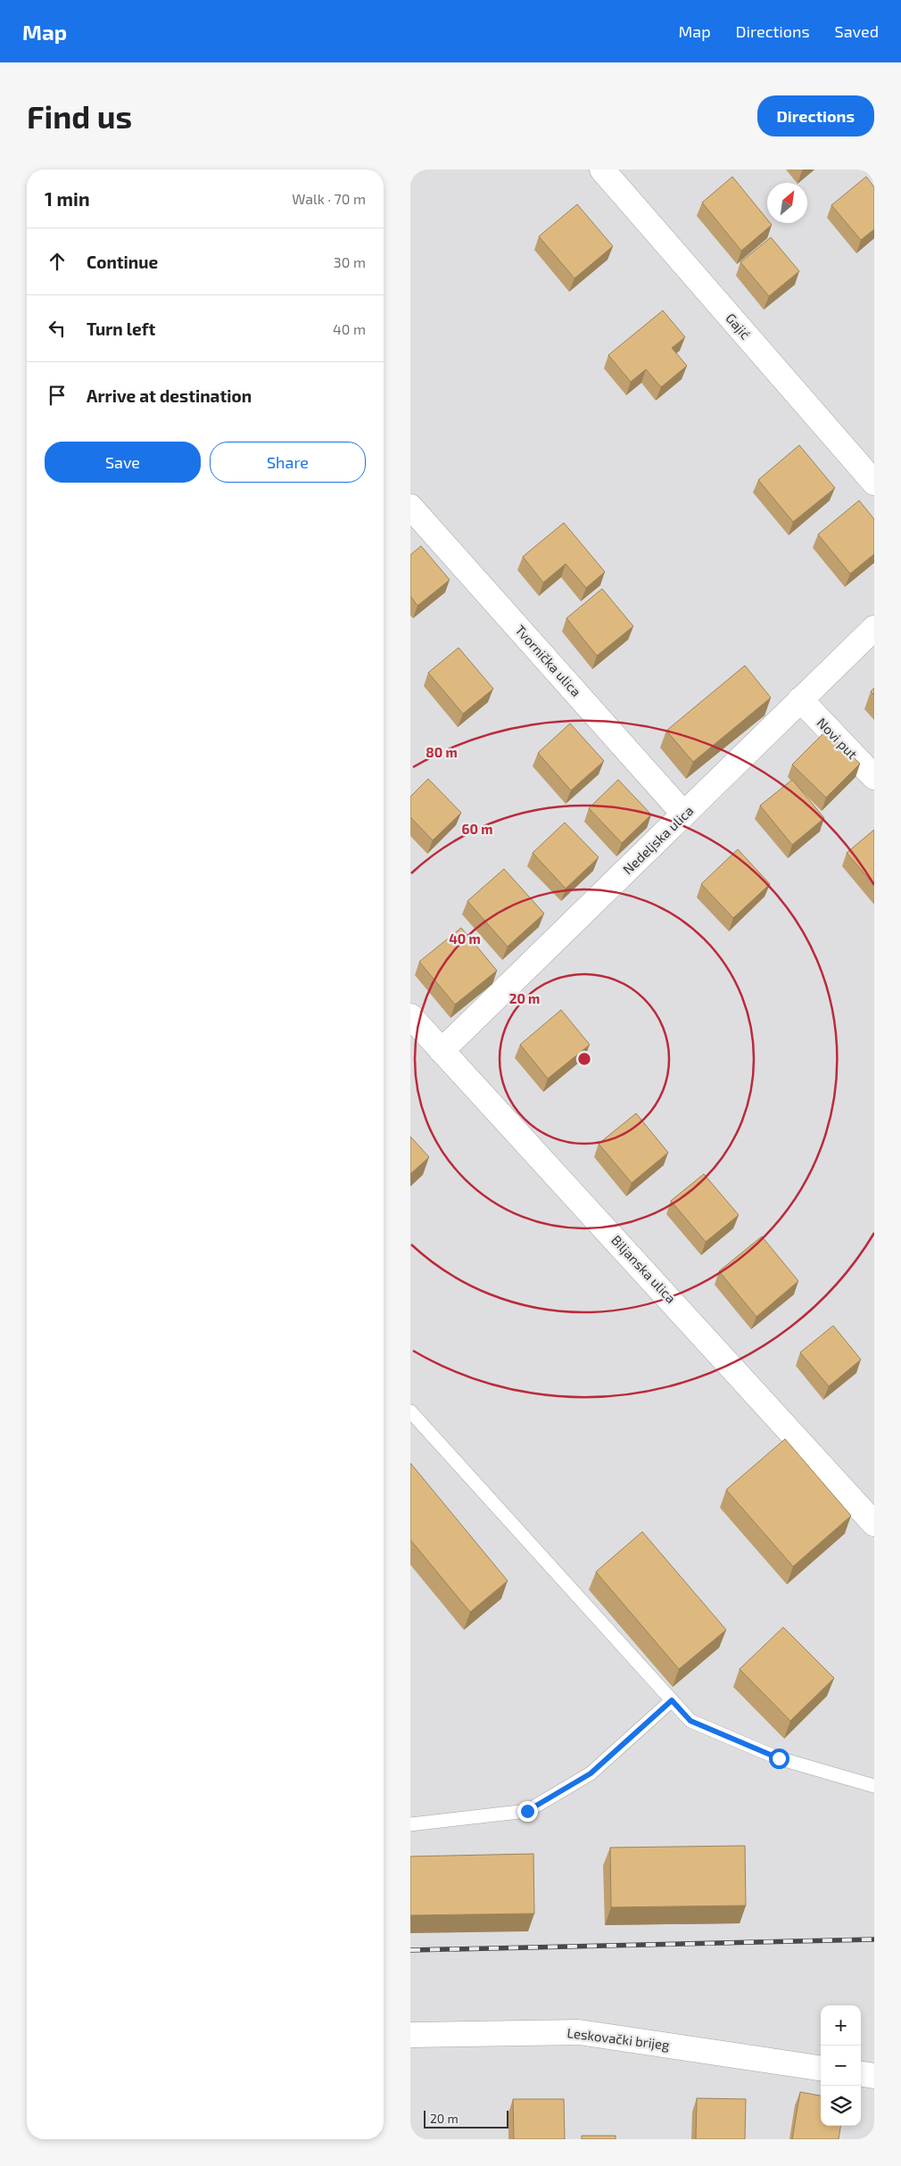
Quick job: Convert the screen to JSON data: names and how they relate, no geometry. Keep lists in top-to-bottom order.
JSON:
{
  "streets": {
    "street": [
      "Gajić",
      "Tvornička ulica",
      "Novi put",
      "Nedeljska ulica",
      "Biljanska ulica",
      "Leskovački brijeg"
    ]
  },
  "crossings": [
    ["Tvornička ulica", "Nedeljska ulica"],
    ["Novi put", "Nedeljska ulica"],
    ["Nedeljska ulica", "Biljanska ulica"]
  ],
  "scale_bar": "20 m",
  "north": "top right",
  "page": {
    "header": "Map",
    "nav": ["Map", "Directions", "Saved"],
    "buttons": [
      "Directions",
      ["Save", "Share"]
    ],
    "title": "Find us",
    "heading": ["1 min", "Walk · 70 m"],
    "list": [
      ["Continue", "30 m"],
      ["Turn left", "40 m"],
      "Arrive at destination"
    ],
    "map_buttons": ["+", "−"],
    "scale": "20 m"
  },
  "rings": [
    "80 m",
    "60 m",
    "40 m",
    "20 m"
  ]
}
